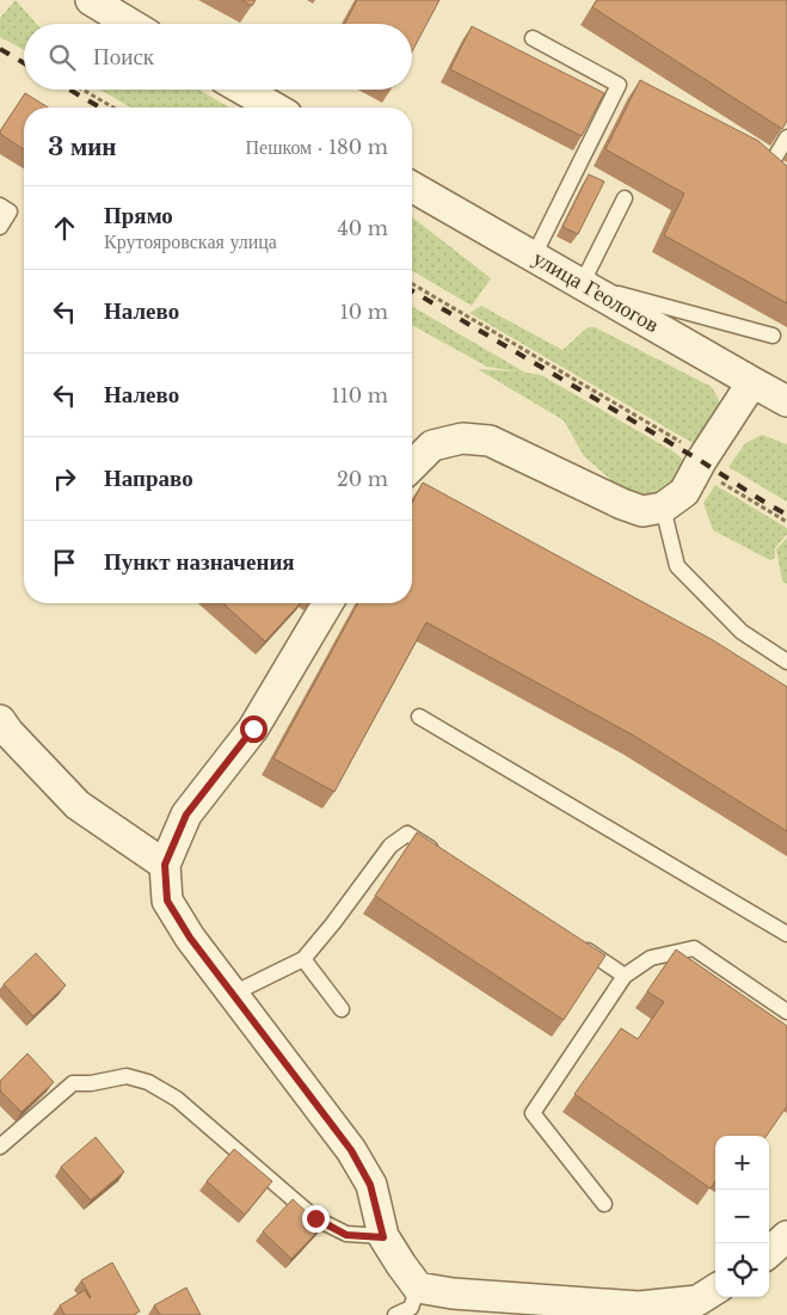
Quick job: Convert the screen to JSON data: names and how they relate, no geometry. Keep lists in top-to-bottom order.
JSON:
{
  "streets": {
    "street": ["улица Геологов"]
  },
  "page": {
    "search": "Поиск",
    "heading": ["3 мин", "Пешком · 180 m"],
    "list": [
      ["Прямо", "Крутояровская улица", "40 m"],
      ["Налево", "10 m"],
      ["Налево", "110 m"],
      ["Направо", "20 m"],
      "Пункт назначения"
    ],
    "map_buttons": ["+", "−"]
  }
}
